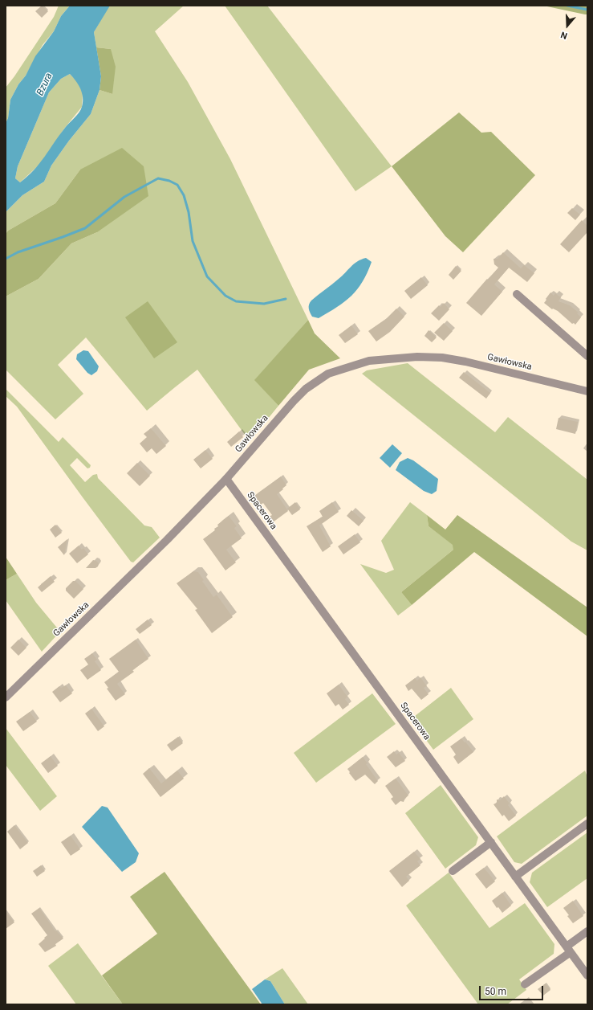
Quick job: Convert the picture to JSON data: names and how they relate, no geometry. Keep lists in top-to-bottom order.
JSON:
{
  "streets": {
    "street": ["Gawłowska", "Spacerowa"]
  },
  "crossings": [
    ["Gawłowska", "Spacerowa"]
  ],
  "water": ["Bzura"],
  "scale_bar": "50 m",
  "north": "bottom"
}
